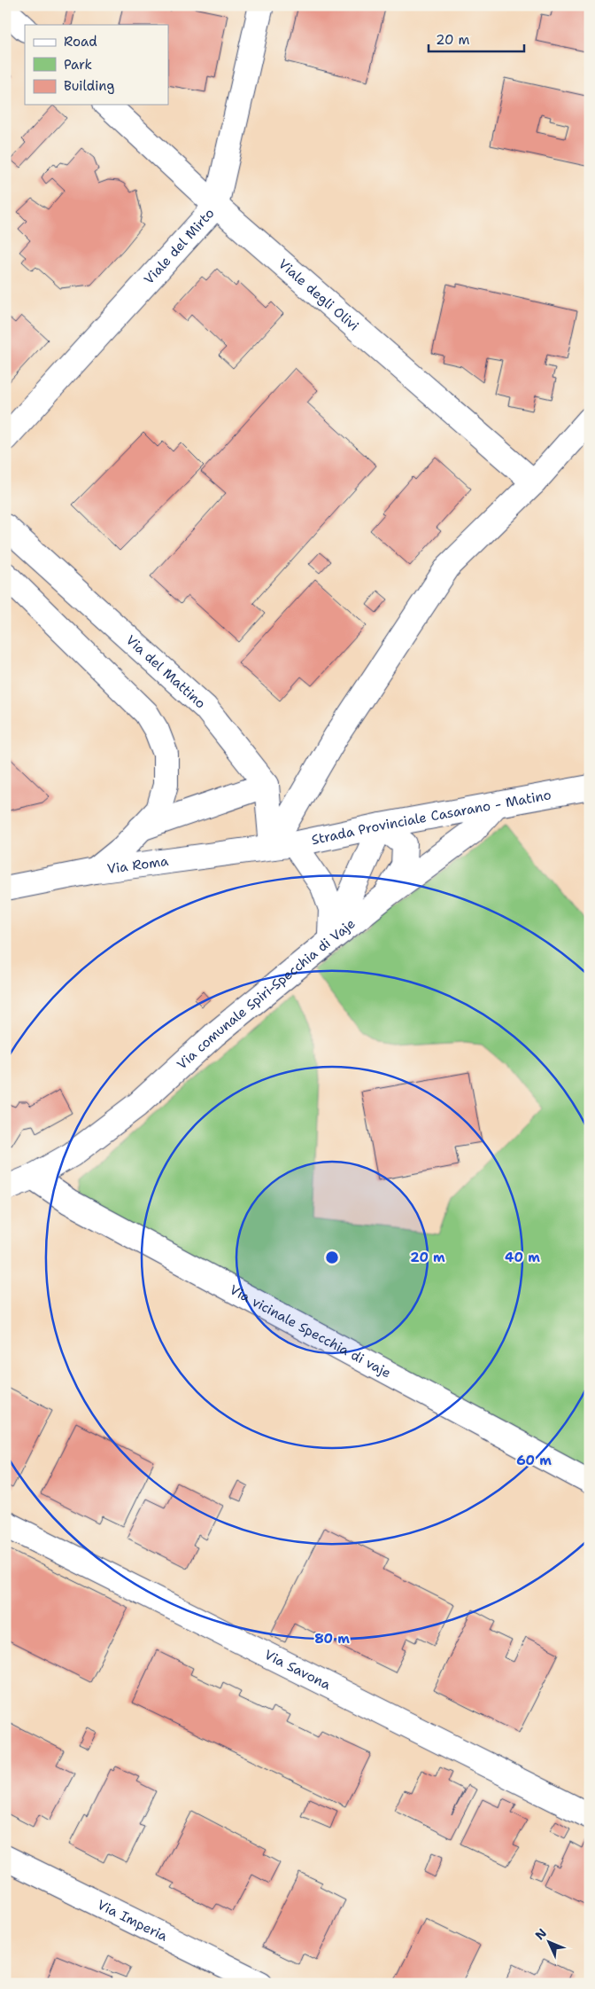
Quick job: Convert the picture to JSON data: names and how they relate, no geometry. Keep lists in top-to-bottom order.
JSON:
{
  "streets": {
    "street": [
      "Viale del Mirto",
      "Viale degli Olivi",
      "Via del Mattino",
      "Strada Provinciale Casarano - Matino",
      "Via Roma",
      "Via comunale Spiri-Specchia di Vaje",
      "Via vicinale Specchia di vaje",
      "Via Savona",
      "Via Imperia"
    ]
  },
  "crossings": [
    ["Viale del Mirto", "Viale degli Olivi"],
    ["Strada Provinciale Casarano - Matino", "Via Roma"],
    ["Strada Provinciale Casarano - Matino", "Via comunale Spiri-Specchia di Vaje"],
    ["Via comunale Spiri-Specchia di Vaje", "Via vicinale Specchia di vaje"]
  ],
  "legend": ["Road", "Park", "Building"],
  "scale_bar": "20 m",
  "north": "top left",
  "rings": [
    "20 m",
    "40 m",
    "60 m",
    "80 m"
  ]
}
